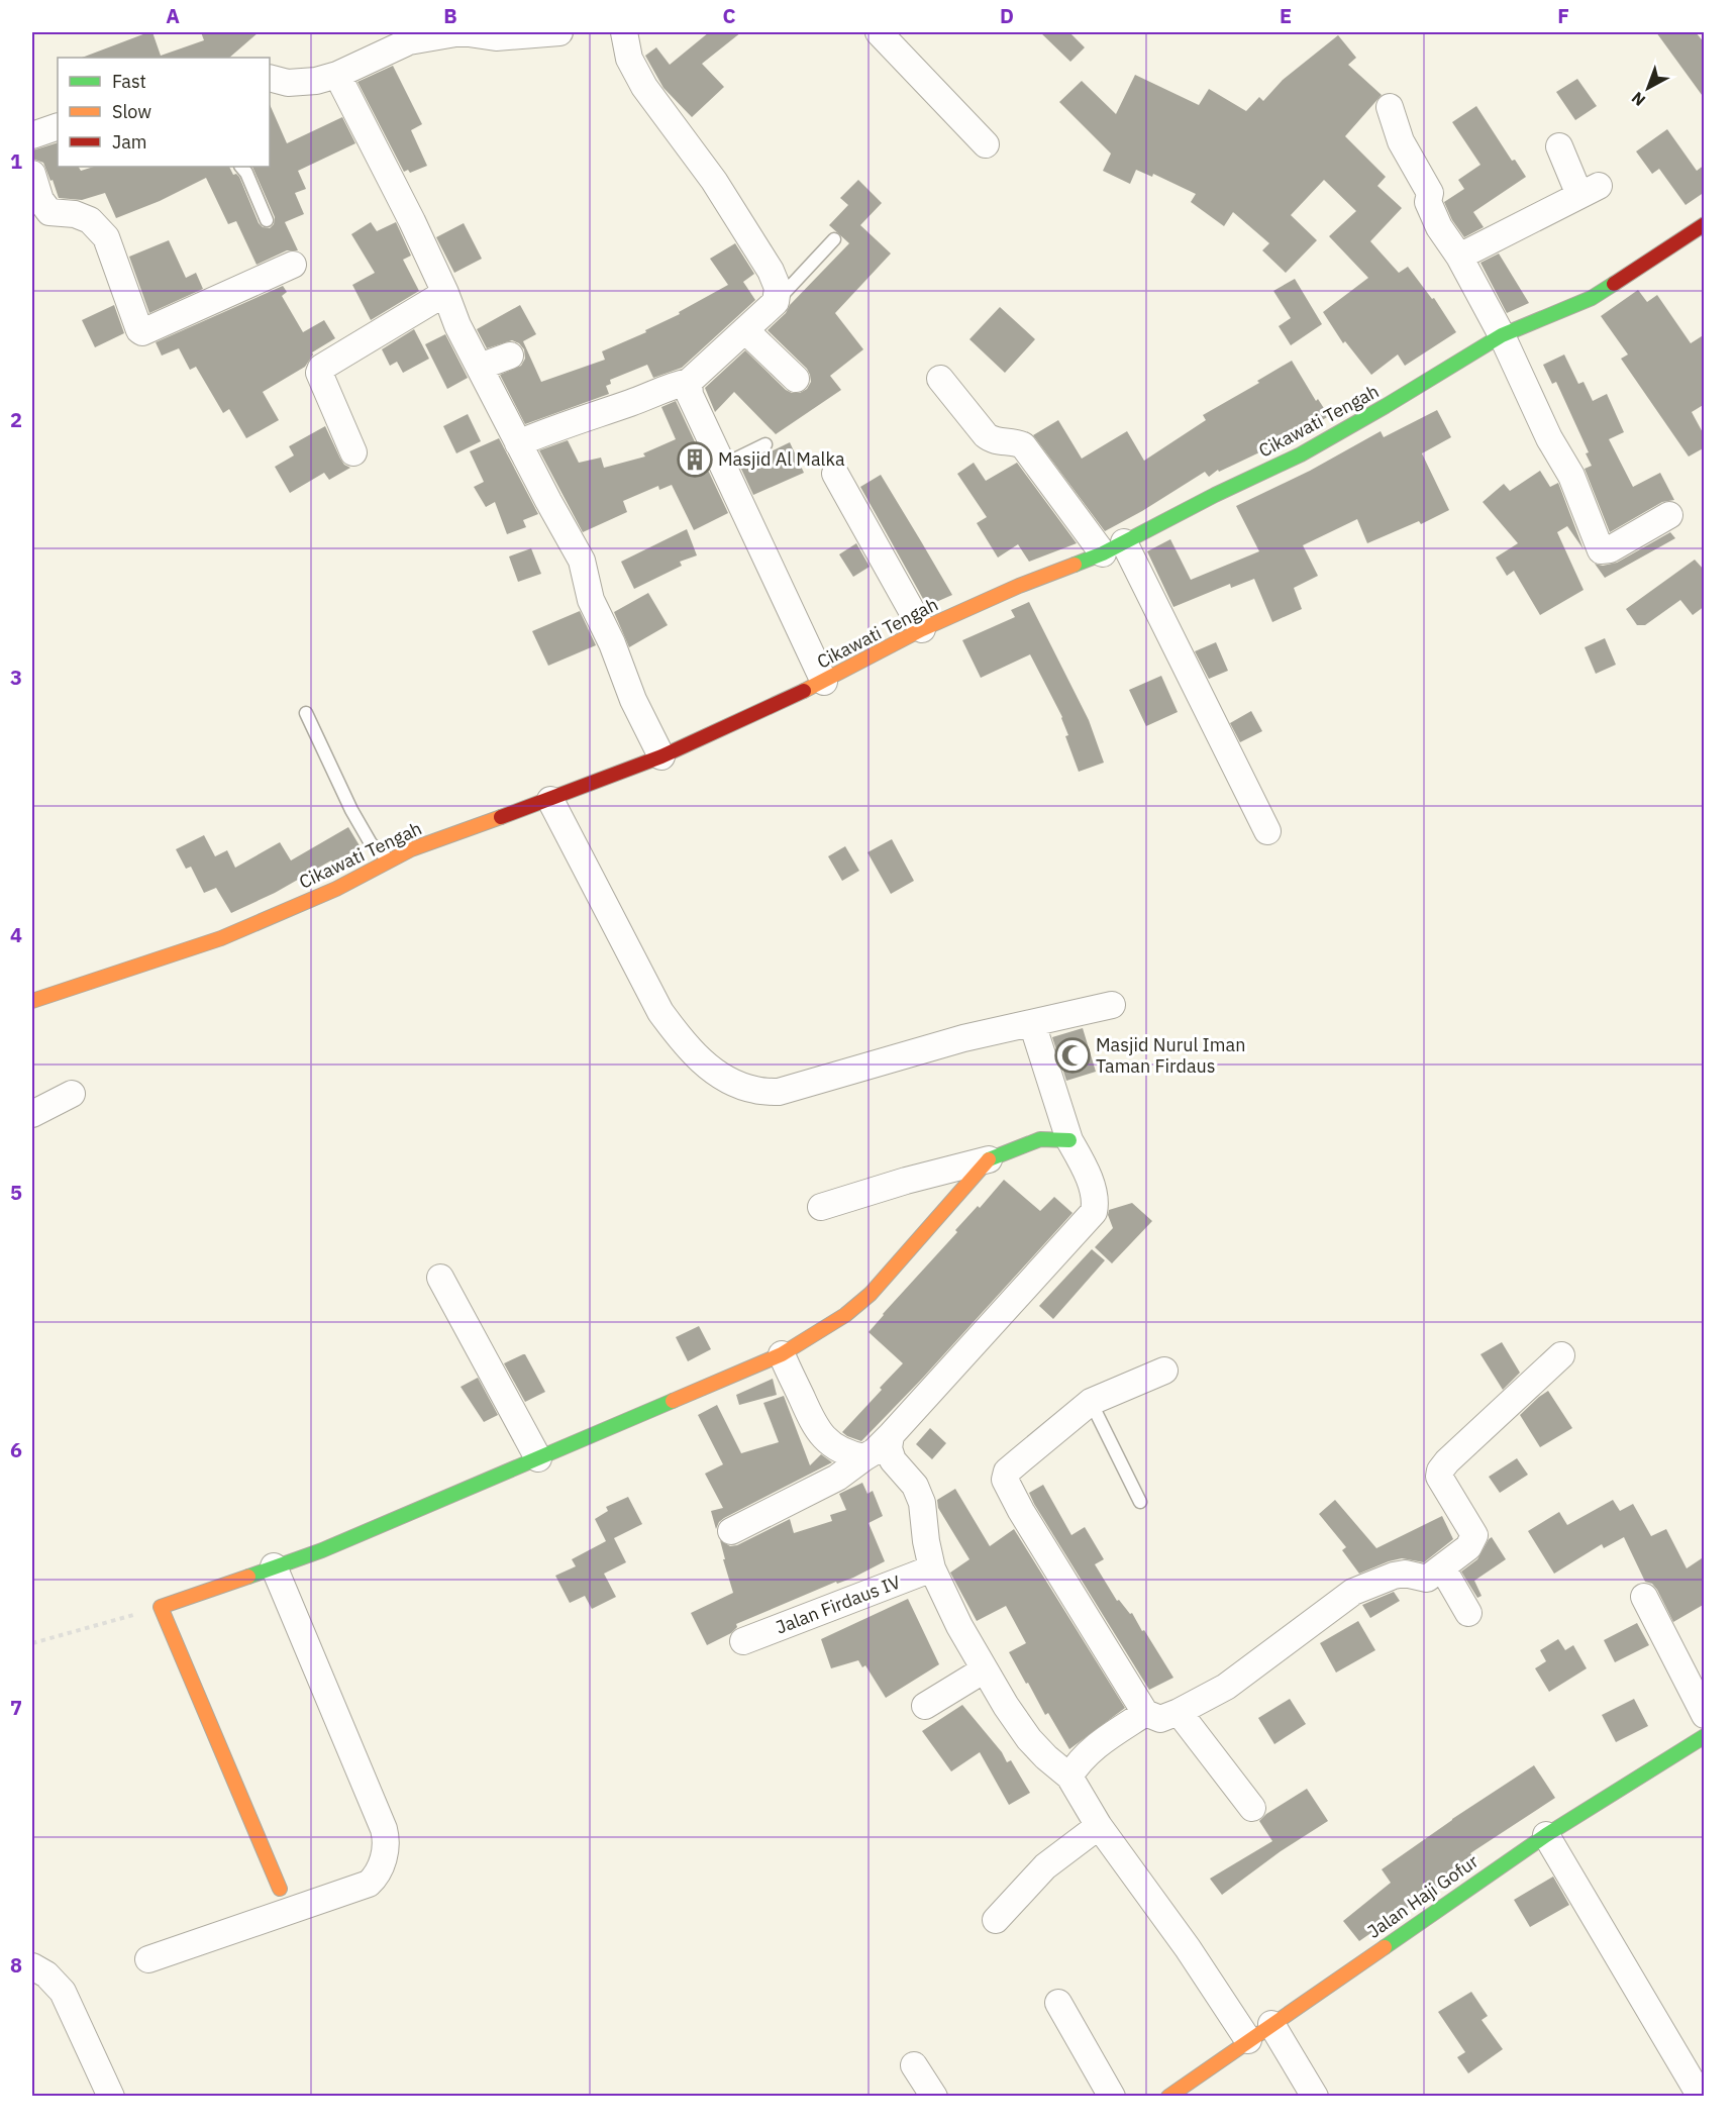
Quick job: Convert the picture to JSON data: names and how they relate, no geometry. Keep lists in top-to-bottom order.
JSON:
{
  "streets": {
    "street": ["Cikawati Tengah", "Jalan Firdaus IV", "Jalan Haji Gofur"]
  },
  "places": {
    "building": ["Masjid Al Malka"],
    "mosque": ["Masjid Nurul Iman Taman Firdaus"]
  },
  "legend": ["Fast", "Slow", "Jam"],
  "north": "bottom left",
  "grid": {
    "columns": [
      "A",
      "B",
      "C",
      "D",
      "E",
      "F"
    ],
    "rows": [
      "1",
      "2",
      "3",
      "4",
      "5",
      "6",
      "7",
      "8"
    ]
  }
}
